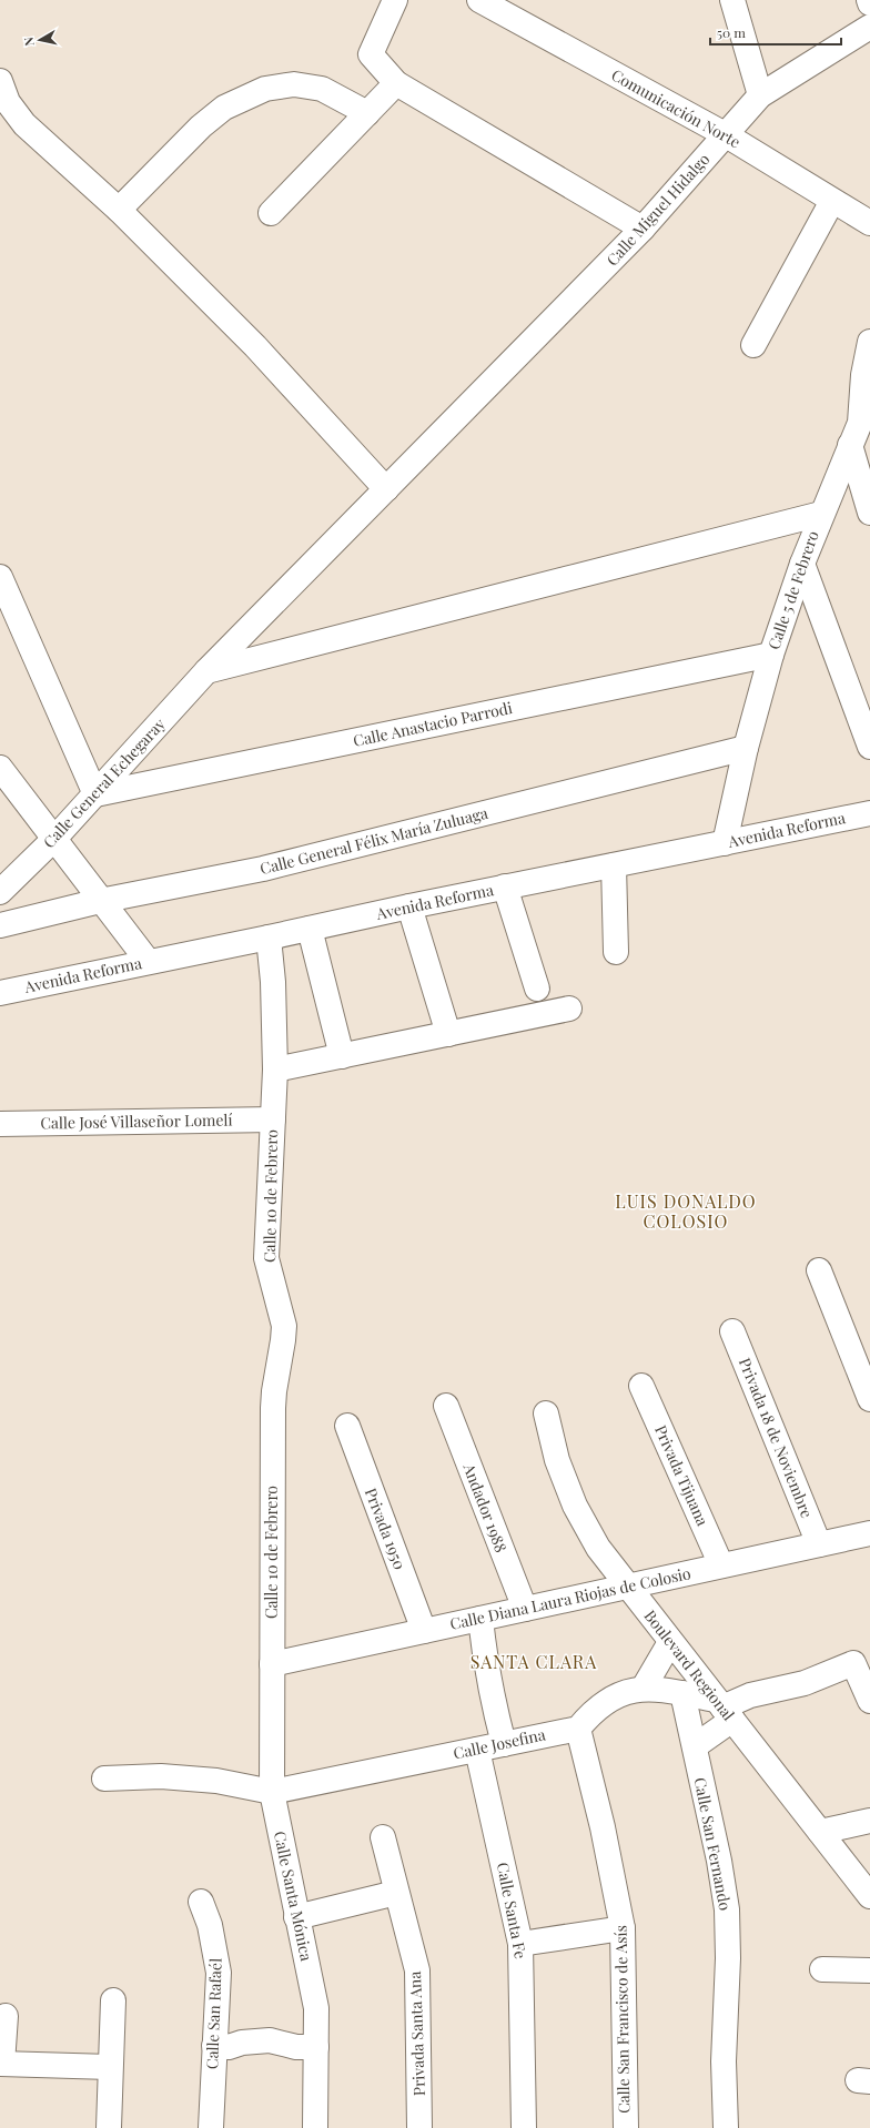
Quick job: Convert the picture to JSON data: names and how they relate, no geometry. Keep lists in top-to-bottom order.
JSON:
{
  "streets": {
    "street": [
      "Comunicación Norte",
      "Calle Miguel Hidalgo",
      "Calle 5 de Febrero",
      "Calle Anastacio Parrodi",
      "Calle General Echegaray",
      "Avenida Reforma",
      "Calle General Félix María Zuluaga",
      "Calle José Villaseñor Lomelí",
      "Calle 10 de Febrero",
      "Privada 18 de Noviembre",
      "Privada Tijuana",
      "Andador 1988",
      "Privada 1950",
      "Calle Diana Laura Riojas de Colosio",
      "Boulevard Regional",
      "Calle Josefina",
      "Calle San Fernando",
      "Calle Santa Mónica",
      "Calle Santa Fe",
      "Calle San Rafaél",
      "Calle San Francisco de Asís",
      "Privada Santa Ana"
    ]
  },
  "crossings": [
    ["Comunicación Norte", "Calle Miguel Hidalgo"],
    ["Calle Miguel Hidalgo", "Calle General Echegaray"],
    ["Calle 5 de Febrero", "Calle Anastacio Parrodi"],
    ["Calle 5 de Febrero", "Avenida Reforma"],
    ["Calle 5 de Febrero", "Calle General Félix María Zuluaga"],
    ["Calle Anastacio Parrodi", "Calle General Echegaray"],
    ["Avenida Reforma", "Calle 10 de Febrero"],
    ["Calle José Villaseñor Lomelí", "Calle 10 de Febrero"],
    ["Calle 10 de Febrero", "Calle Diana Laura Riojas de Colosio"],
    ["Calle 10 de Febrero", "Calle Santa Mónica"],
    ["Privada 18 de Noviembre", "Calle Diana Laura Riojas de Colosio"],
    ["Privada Tijuana", "Calle Diana Laura Riojas de Colosio"],
    ["Andador 1988", "Calle Diana Laura Riojas de Colosio"],
    ["Privada 1950", "Calle Diana Laura Riojas de Colosio"],
    ["Calle Diana Laura Riojas de Colosio", "Boulevard Regional"],
    ["Calle Diana Laura Riojas de Colosio", "Calle Santa Mónica"],
    ["Calle Josefina", "Calle Santa Mónica"],
    ["Calle Josefina", "Calle Santa Fe"],
    ["Calle Josefina", "Calle San Francisco de Asís"]
  ],
  "districts": ["LUIS DONALDO COLOSIO", "SANTA CLARA"],
  "scale_bar": "50 m",
  "north": "left"
}
